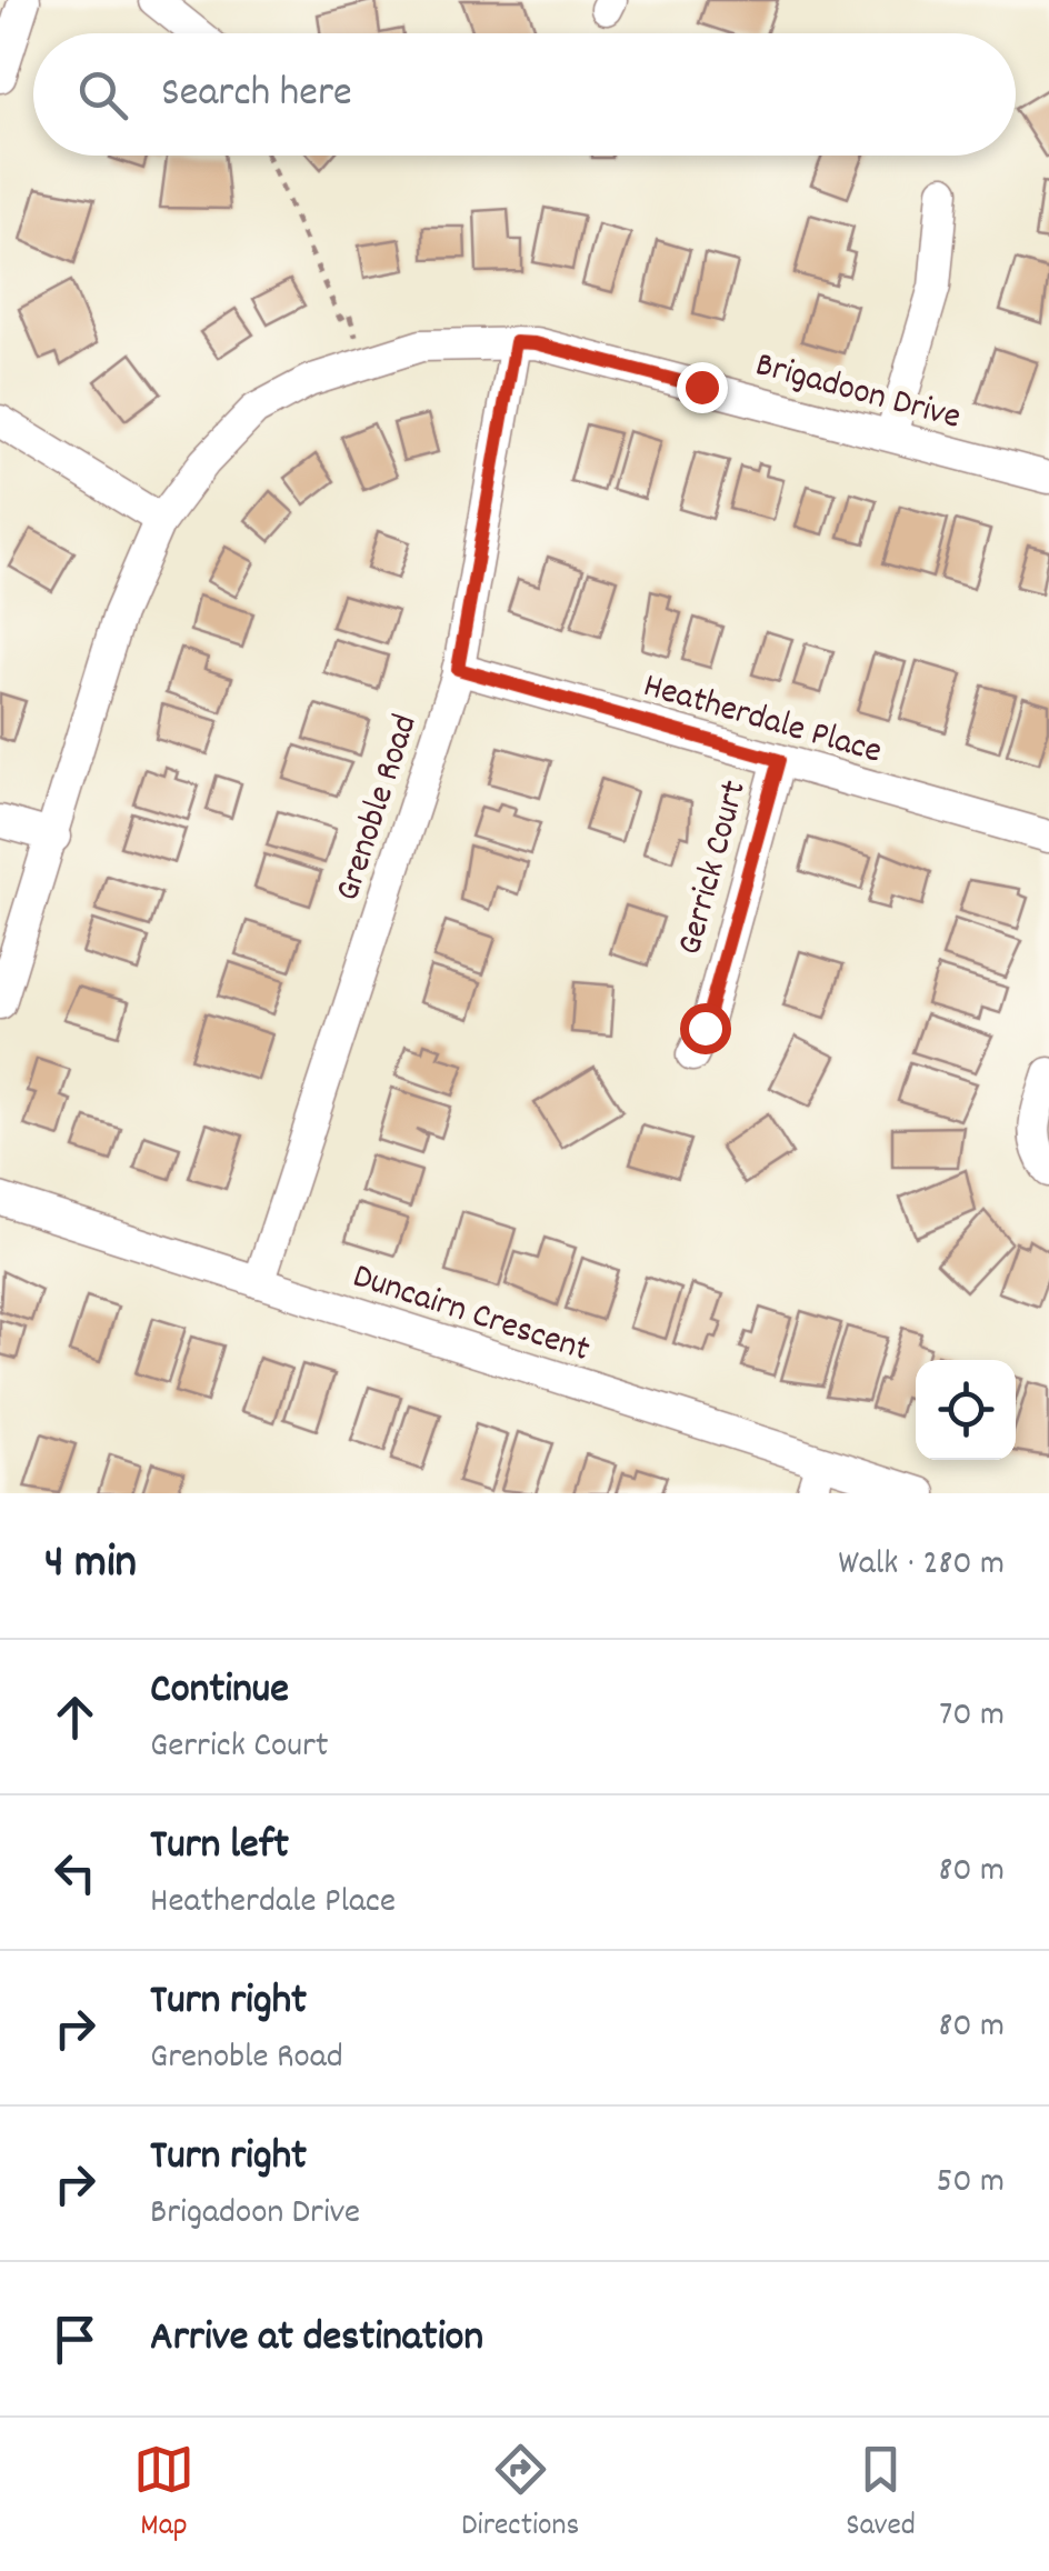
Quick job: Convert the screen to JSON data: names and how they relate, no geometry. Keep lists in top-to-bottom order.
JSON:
{
  "streets": {
    "street": [
      "Brigadoon Drive",
      "Heatherdale Place",
      "Grenoble Road",
      "Gerrick Court",
      "Duncairn Crescent"
    ]
  },
  "crossings": [
    ["Brigadoon Drive", "Grenoble Road"],
    ["Heatherdale Place", "Grenoble Road"],
    ["Heatherdale Place", "Gerrick Court"],
    ["Grenoble Road", "Duncairn Crescent"]
  ],
  "page": {
    "search": "Search here",
    "heading": ["4 min", "Walk · 280 m"],
    "list": [
      ["Continue", "Gerrick Court", "70 m"],
      ["Turn left", "Heatherdale Place", "80 m"],
      ["Turn right", "Grenoble Road", "80 m"],
      ["Turn right", "Brigadoon Drive", "50 m"],
      "Arrive at destination"
    ],
    "nav": ["Map", "Directions", "Saved"]
  }
}
